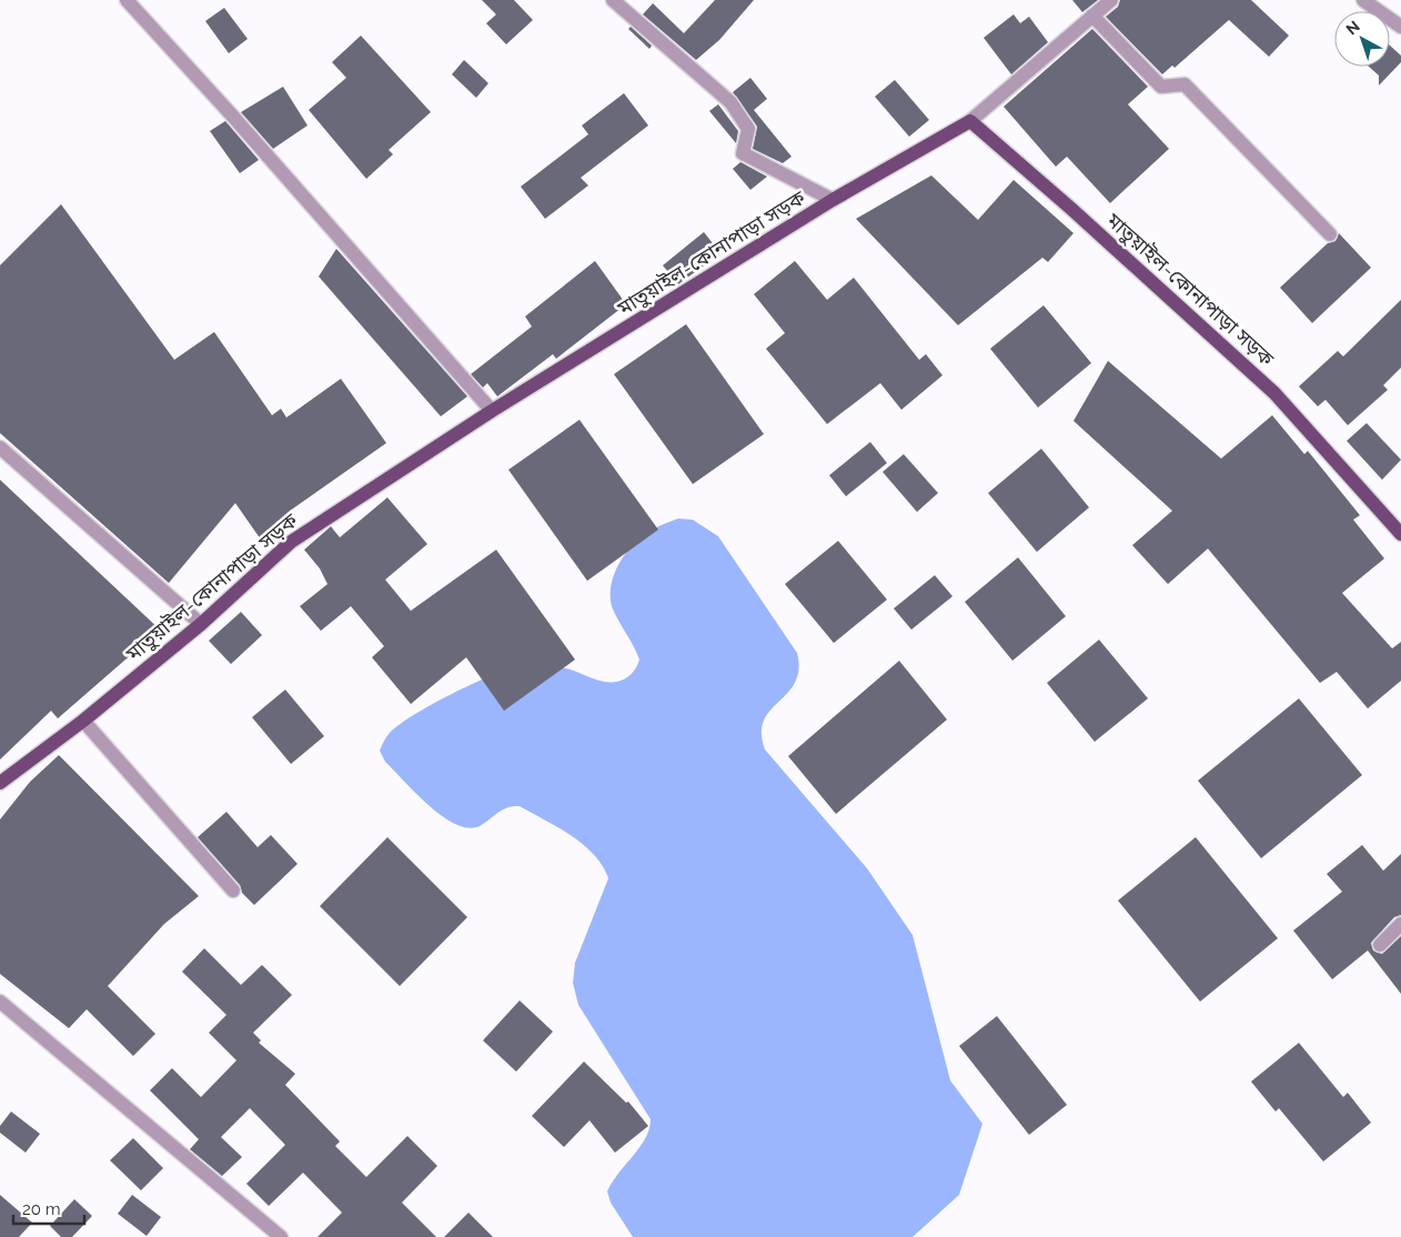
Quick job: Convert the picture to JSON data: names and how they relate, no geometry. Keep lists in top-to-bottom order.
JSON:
{
  "streets": {
    "main road": ["মাতুয়াইল-কোনাপাড়া সড়ক"]
  },
  "scale_bar": "20 m",
  "north": "top left"
}
